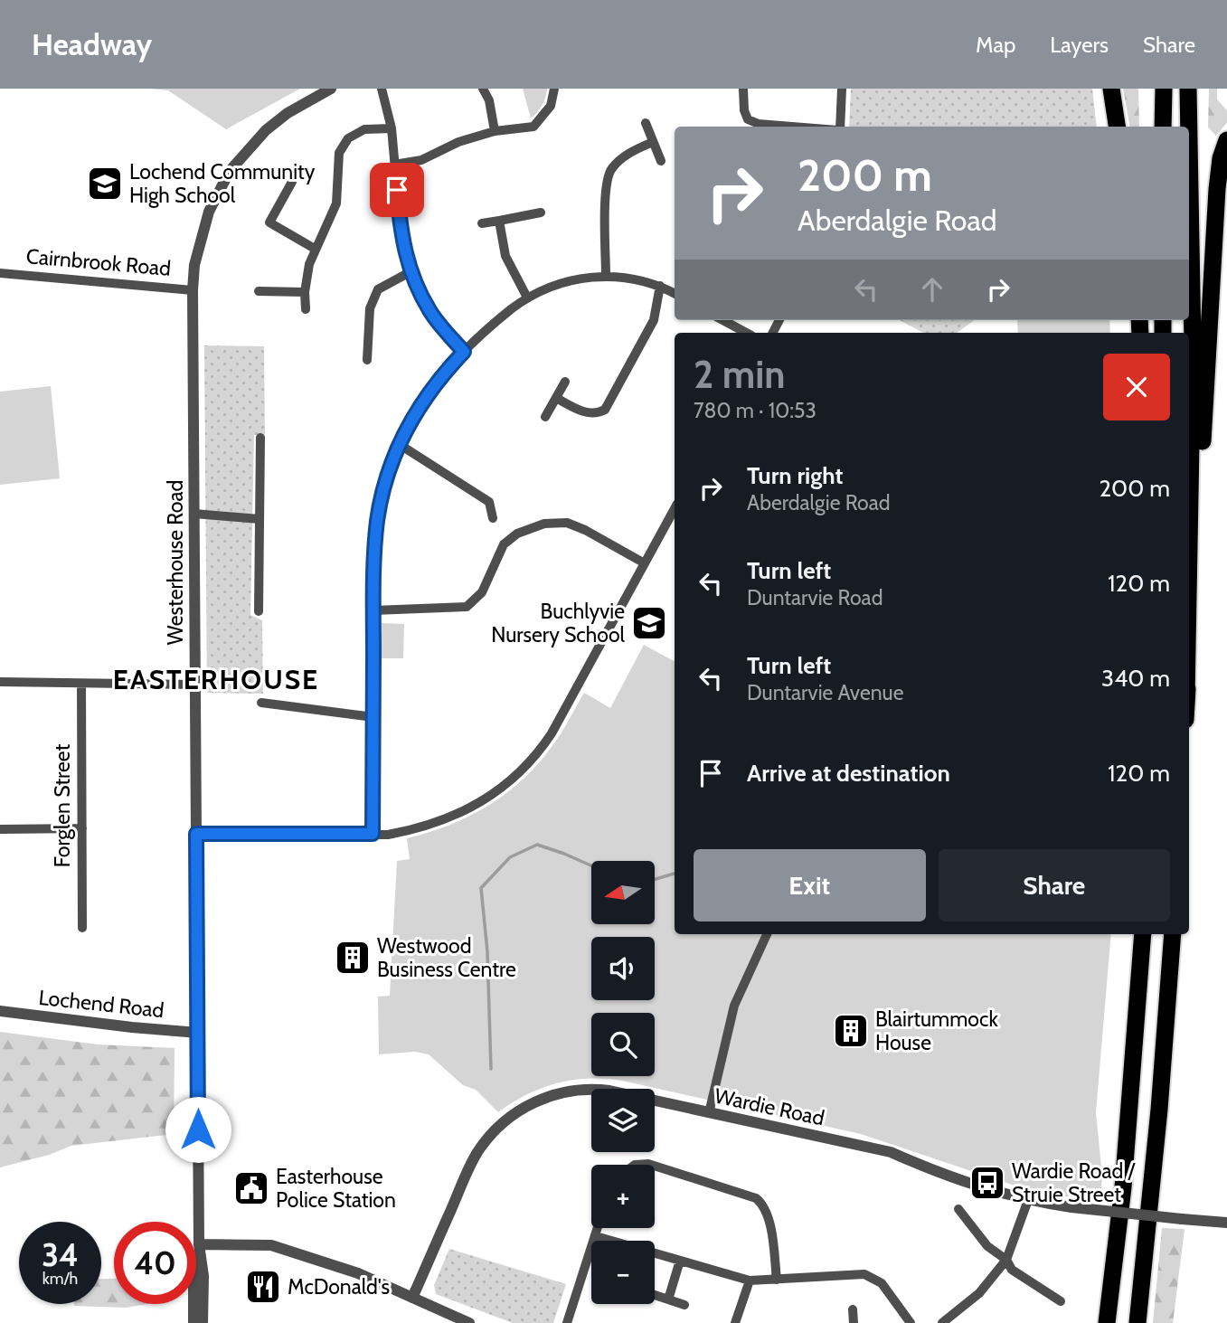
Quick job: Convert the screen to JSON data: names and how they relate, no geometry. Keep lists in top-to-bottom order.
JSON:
{
  "streets": {
    "street": [
      "Cairnbrook Road",
      "Westerhouse Road",
      "Forglen Street",
      "Lochend Road",
      "Wardie Road"
    ]
  },
  "crossings": [
    ["Cairnbrook Road", "Westerhouse Road"],
    ["Westerhouse Road", "Lochend Road"]
  ],
  "districts": ["EASTERHOUSE"],
  "places": {
    "school or university": ["Lochend Community High School", "Buchlyvie Nursery School"],
    "building": ["Westwood Business Centre", "Blairtummock House"],
    "bus stop": ["Wardie Road / Struie Street"],
    "public building": ["Easterhouse Police Station"],
    "restaurant": ["McDonald's"]
  },
  "north": "left",
  "page": {
    "header": "Headway",
    "nav": ["Map", "Layers", "Share"],
    "turn": ["200 m", "Aberdalgie Road"],
    "heading": ["2 min", "780 m · 10:53"],
    "list": [
      {
        "name": "Turn right",
        "note": "Aberdalgie Road",
        "value": "200 m"
      },
      {
        "name": "Turn left",
        "note": "Duntarvie Road",
        "value": "120 m"
      },
      {
        "name": "Turn left",
        "note": "Duntarvie Avenue",
        "value": "340 m"
      },
      {
        "name": "Arrive at destination",
        "value": "120 m"
      }
    ],
    "buttons": ["Exit", "Share"],
    "map_buttons": ["+", "−"],
    "speed": "34 km/h",
    "limit": "40"
  }
}
